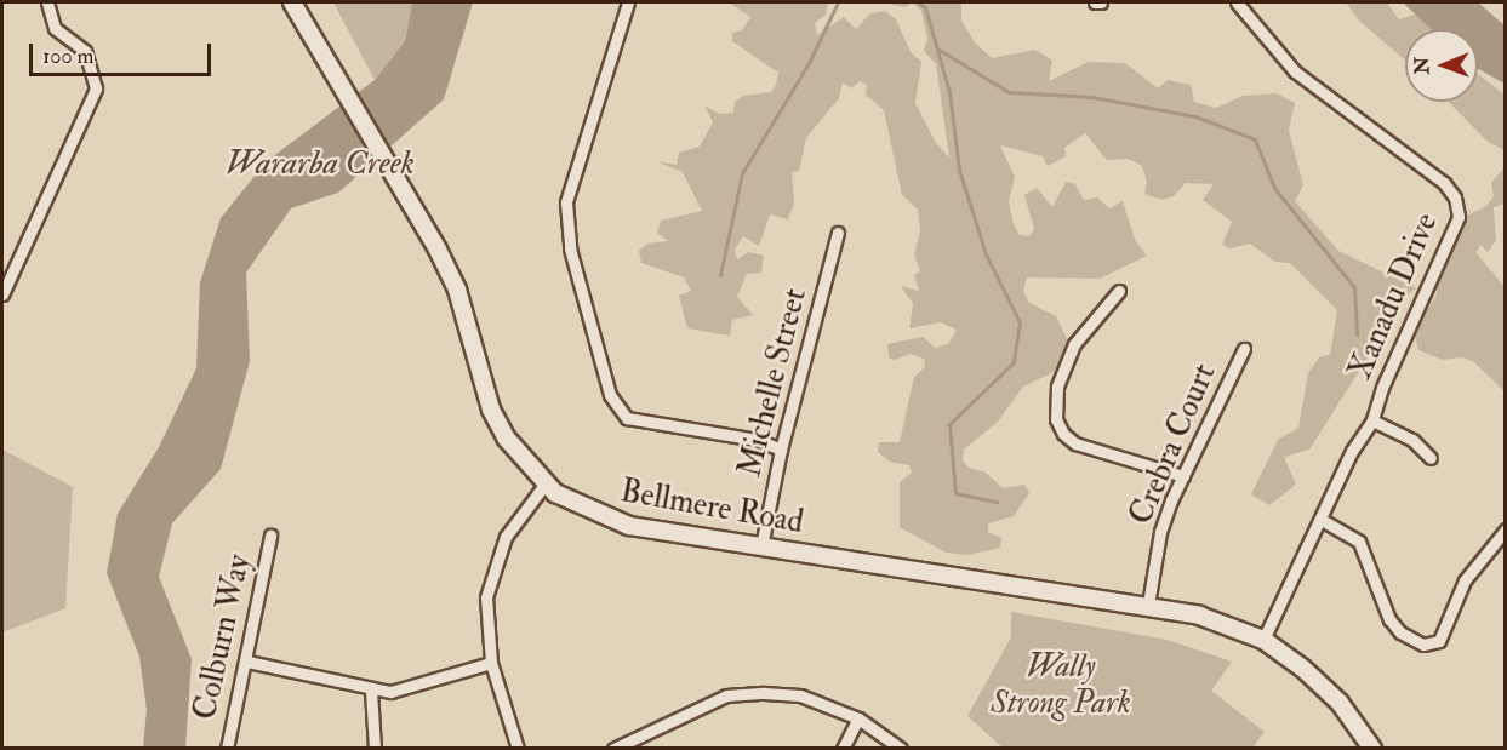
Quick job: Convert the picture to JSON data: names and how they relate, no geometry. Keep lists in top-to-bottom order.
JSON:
{
  "streets": {
    "main road": ["Bellmere Road"],
    "street": [
      "Xanadu Drive",
      "Michelle Street",
      "Crebra Court",
      "Colburn Way"
    ]
  },
  "crossings": [
    ["Xanadu Drive", "Bellmere Road"],
    ["Michelle Street", "Bellmere Road"],
    ["Crebra Court", "Bellmere Road"]
  ],
  "water": ["Wararba Creek"],
  "parks": ["Wally Strong Park"],
  "scale_bar": "100 m",
  "north": "left"
}
